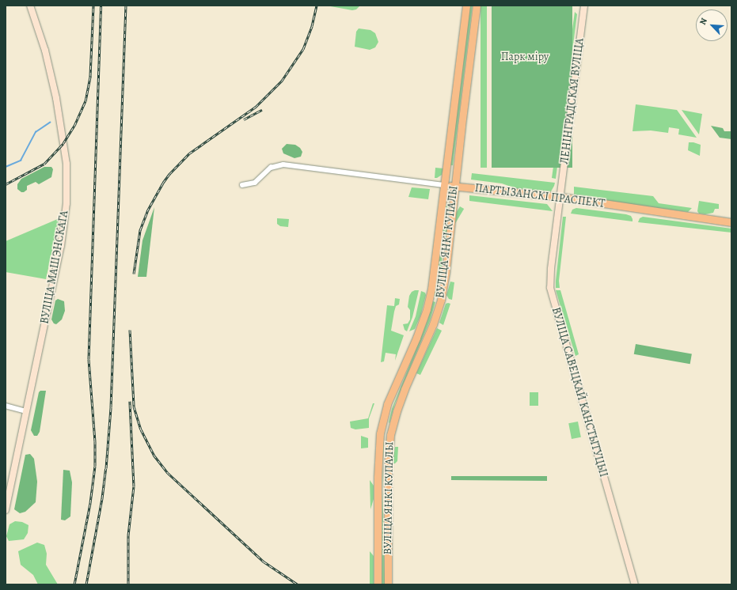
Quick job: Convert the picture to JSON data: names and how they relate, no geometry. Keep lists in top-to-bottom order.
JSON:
{
  "streets": {
    "main road": [
      "ЛЕНІНГРАДСКАЯ ВУЛІЦА",
      "ПАРТЫЗАНСКІ ПРАСПЕКТ",
      "ВУЛІЦА ЯНКІ КУПАЛЫ",
      "ВУЛІЦА МАШЭНСКАГА",
      "ВУЛІЦА САВЕЦКАЙ КАНСТЫТУЦЫІ"
    ]
  },
  "crossings": [
    ["ЛЕНІНГРАДСКАЯ ВУЛІЦА", "ПАРТЫЗАНСКІ ПРАСПЕКТ"],
    ["ЛЕНІНГРАДСКАЯ ВУЛІЦА", "ВУЛІЦА САВЕЦКАЙ КАНСТЫТУЦЫІ"],
    ["ПАРТЫЗАНСКІ ПРАСПЕКТ", "ВУЛІЦА ЯНКІ КУПАЛЫ"],
    ["ПАРТЫЗАНСКІ ПРАСПЕКТ", "ВУЛІЦА САВЕЦКАЙ КАНСТЫТУЦЫІ"]
  ],
  "parks": ["Парк міру"],
  "north": "top left"
}
